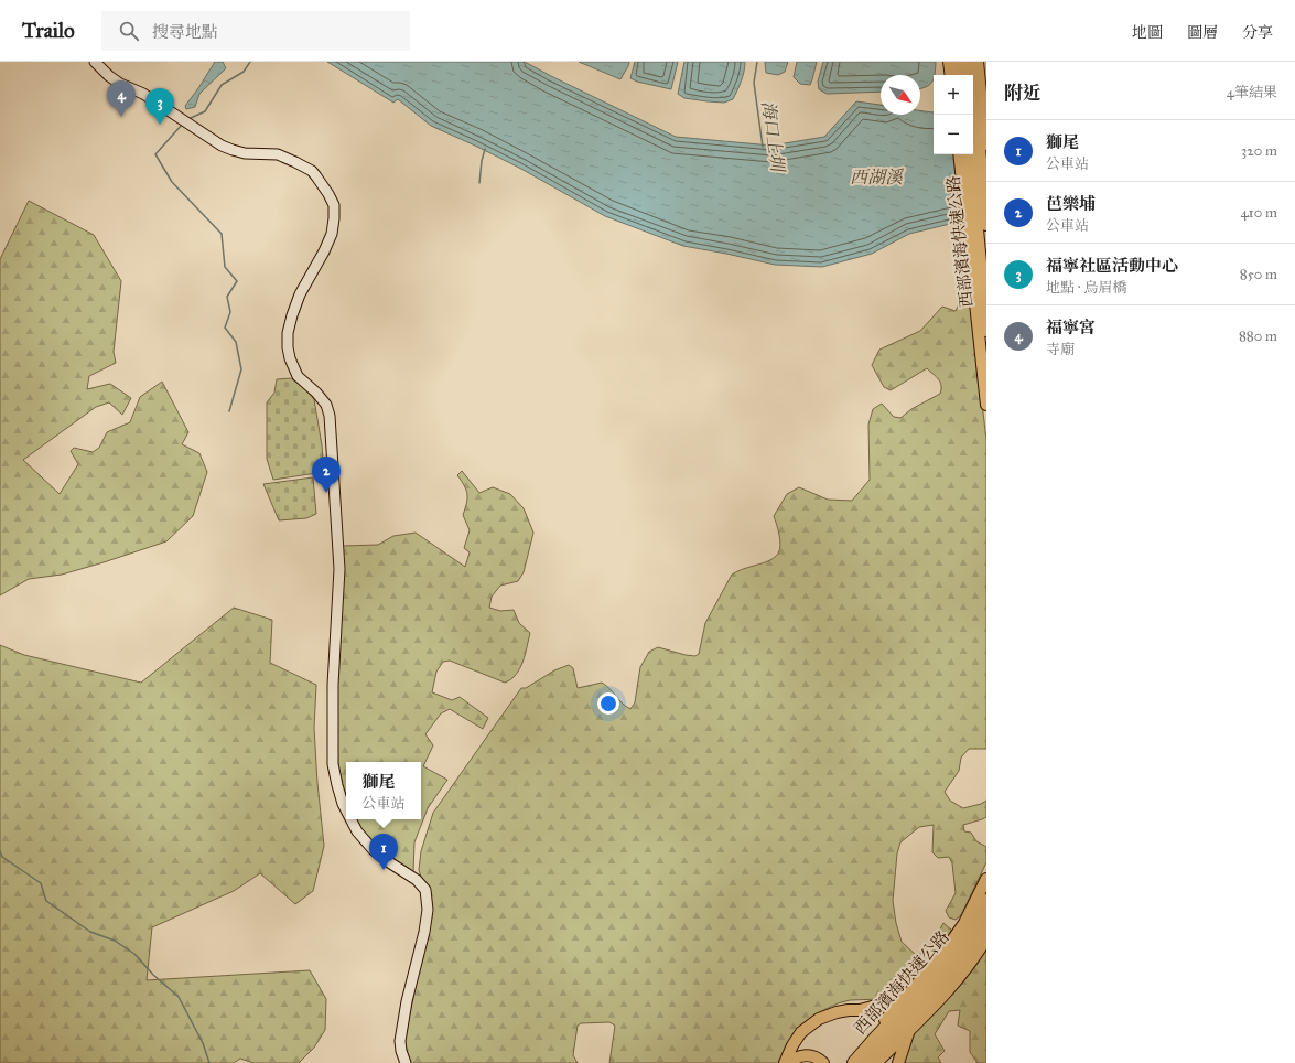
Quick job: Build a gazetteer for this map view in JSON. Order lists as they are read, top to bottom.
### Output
{
  "streets": {
    "highway": ["西部濱海快速公路"]
  },
  "water": ["海口上圳", "西湖溪"],
  "north": "bottom right",
  "page": {
    "header": "Trailo",
    "search": "搜尋地點",
    "nav": ["地圖", "圖層", "分享"],
    "heading": ["附近", "4筆結果"],
    "map_buttons": ["+", "−"],
    "pins": [
      "4",
      "3",
      "2",
      "1"
    ],
    "list": [
      {
        "mark": "1",
        "name": "獅尾",
        "note": "公車站",
        "value": "320 m"
      },
      {
        "mark": "2",
        "name": "芭樂埔",
        "note": "公車站",
        "value": "410 m"
      },
      {
        "mark": "3",
        "name": "福寧社區活動中心",
        "note": "地點 · 烏眉橋",
        "value": "850 m"
      },
      {
        "mark": "4",
        "name": "福寧宮",
        "note": "寺廟",
        "value": "880 m"
      }
    ],
    "popup": ["獅尾", "公車站"]
  }
}
